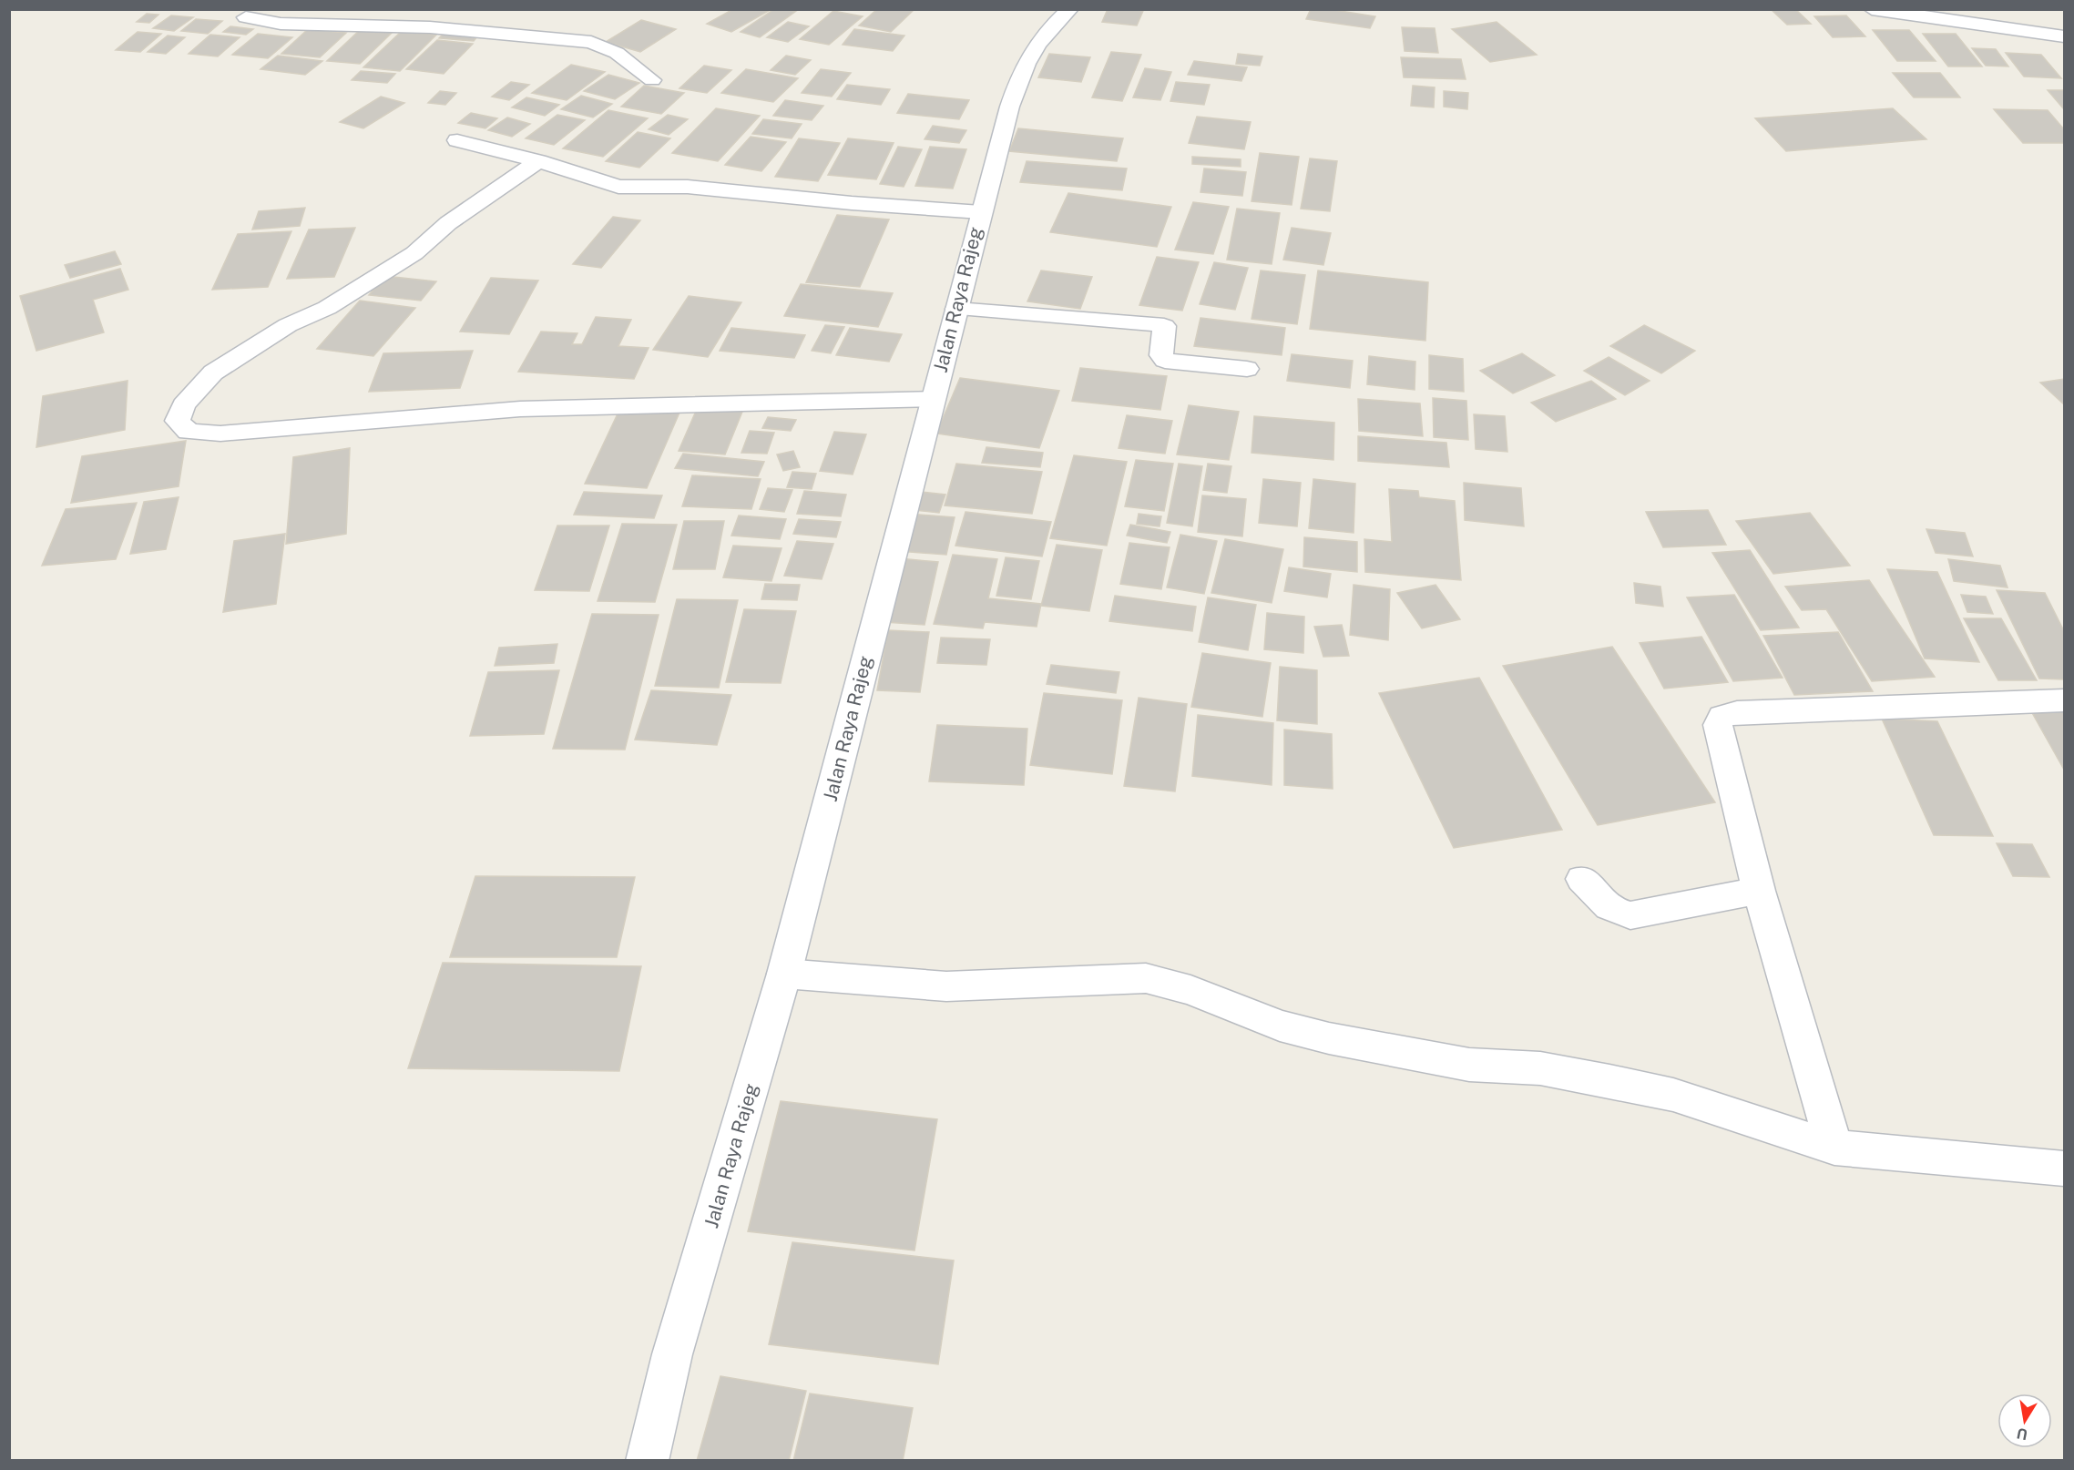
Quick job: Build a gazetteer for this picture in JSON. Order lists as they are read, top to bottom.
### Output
{
  "streets": {
    "street": ["Jalan Raya Rajeg"]
  },
  "north": "bottom"
}
